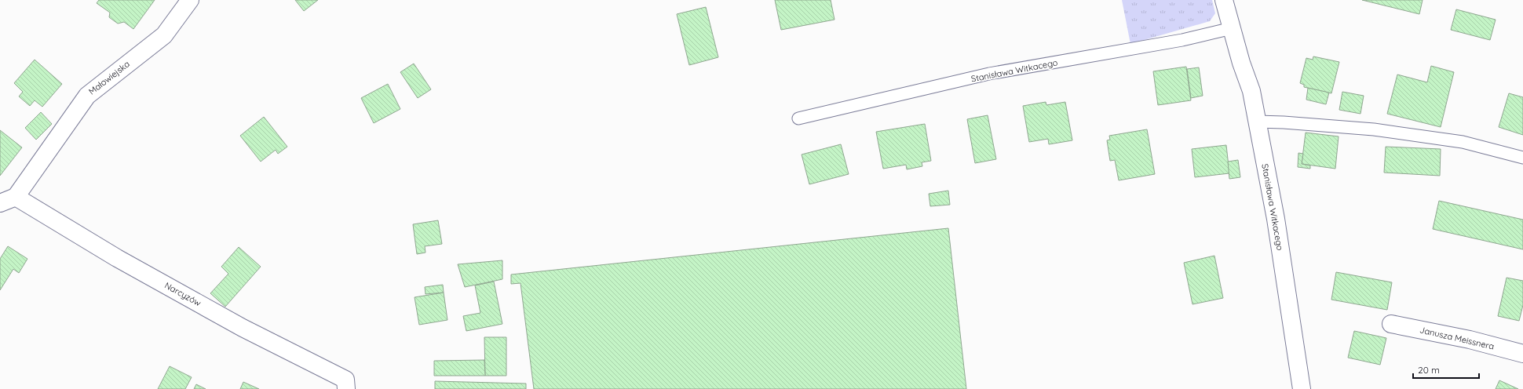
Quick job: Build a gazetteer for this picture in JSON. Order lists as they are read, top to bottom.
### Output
{
  "streets": {
    "street": [
      "Stanisława Witkacego",
      "Małowiejska",
      "Narcyzów",
      "Janusza Meissnera"
    ]
  },
  "crossings": [
    ["Małowiejska", "Narcyzów"]
  ],
  "scale_bar": "20 m"
}
